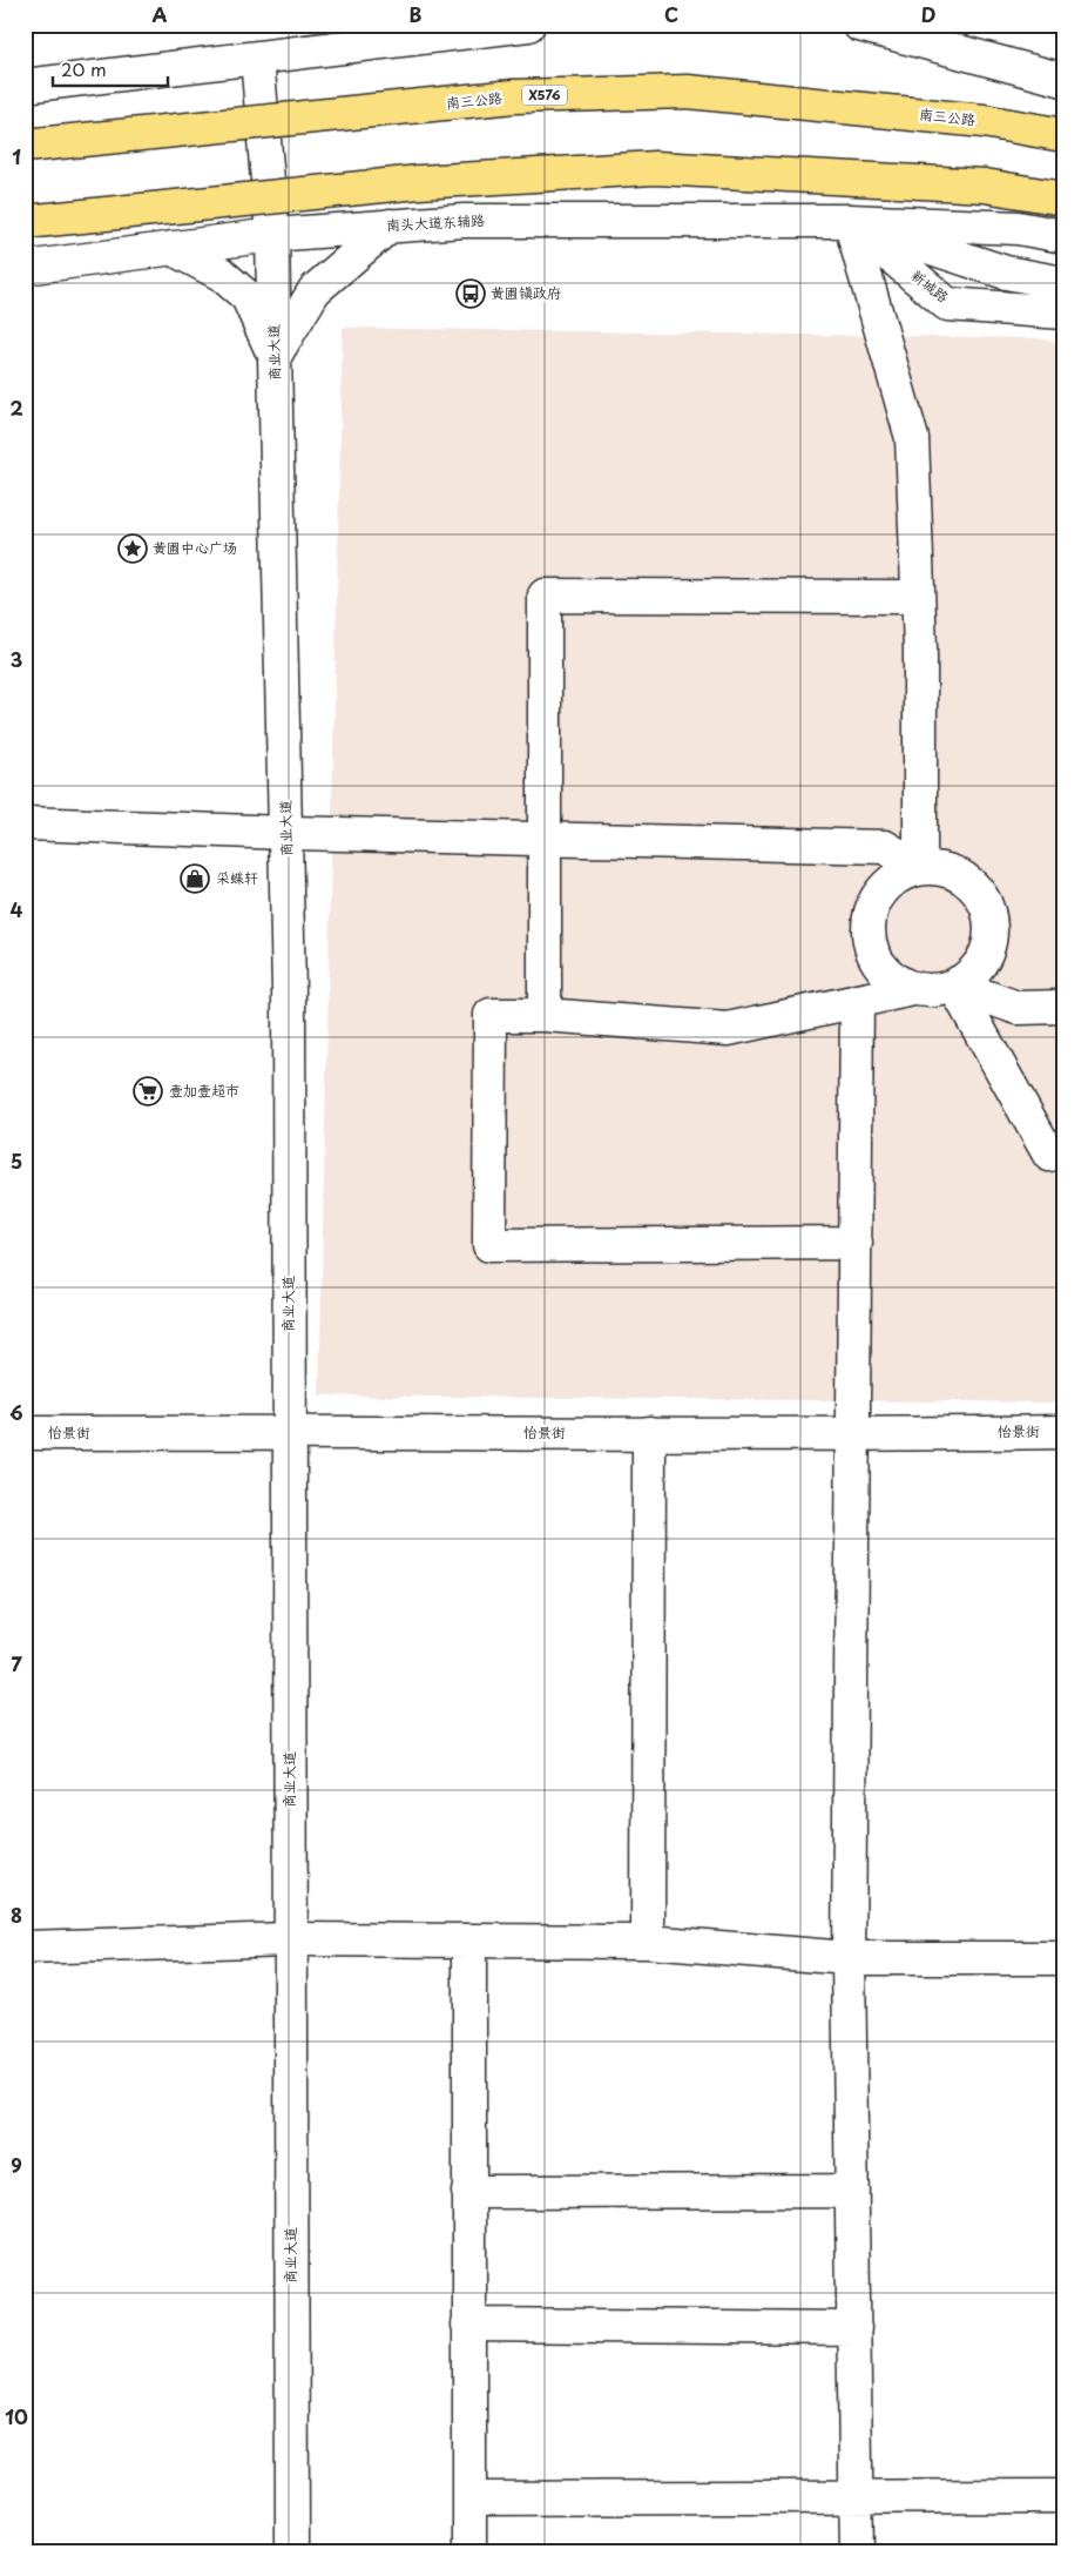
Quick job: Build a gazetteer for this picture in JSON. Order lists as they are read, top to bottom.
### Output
{
  "streets": {
    "highway": ["X576", "南三公路"],
    "street": [
      "南头大道东辅路",
      "新城路",
      "商业大道",
      "怡景街"
    ]
  },
  "crossings": [
    ["南头大道东辅路", "新城路"],
    ["南头大道东辅路", "商业大道"],
    ["商业大道", "怡景街"]
  ],
  "places": {
    "bus stop": ["黄圃镇政府"],
    "place": ["黄圃中心广场"],
    "shop": ["采蝶轩"],
    "supermarket": ["壹加壹超市"]
  },
  "scale_bar": "20 m",
  "grid": {
    "columns": [
      "A",
      "B",
      "C",
      "D"
    ],
    "rows": [
      "1",
      "2",
      "3",
      "4",
      "5",
      "6",
      "7",
      "8",
      "9",
      "10"
    ]
  }
}
